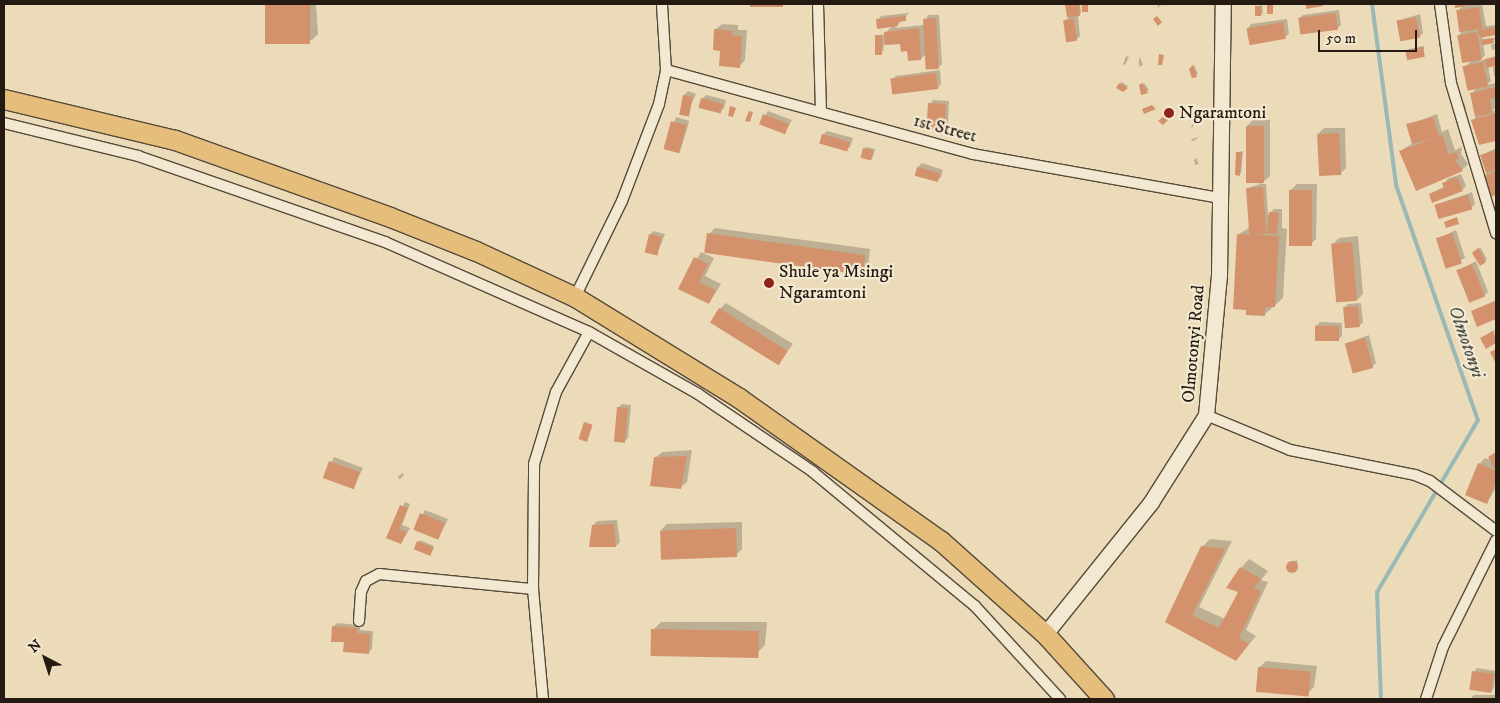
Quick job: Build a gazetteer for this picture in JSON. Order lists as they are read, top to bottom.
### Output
{
  "streets": {
    "street": ["1st Street", "Olmotonyi Road"]
  },
  "crossings": [
    ["1st Street", "Olmotonyi Road"]
  ],
  "water": ["Olmotonyi"],
  "places": ["Ngaramtoni", "Shule ya Msingi Ngaramtoni"],
  "scale_bar": "50 m",
  "north": "top left"
}
